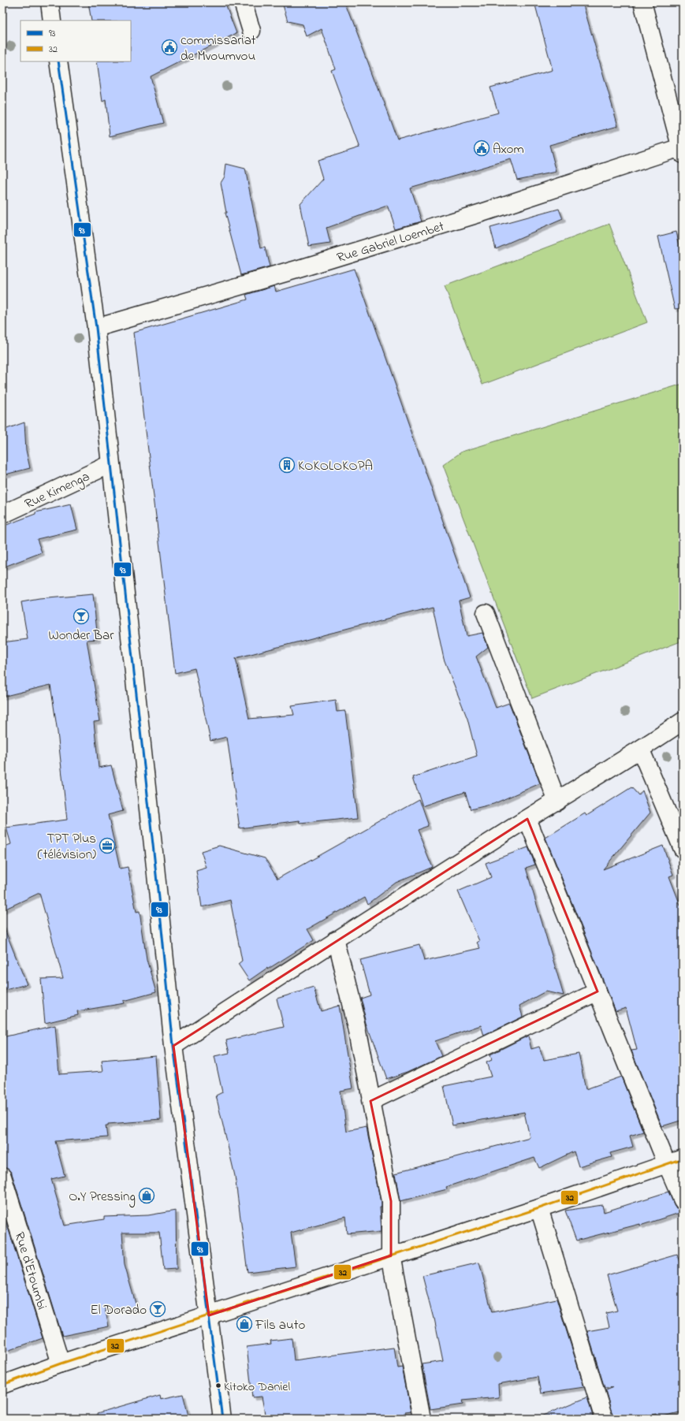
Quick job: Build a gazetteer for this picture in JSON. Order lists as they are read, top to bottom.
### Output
{
  "streets": {
    "street": ["Rue Gabriel Loembet", "Rue Kimenga", "Rue d'Etoumbi"]
  },
  "places": {
    "public building": ["commissariat de Mvoumvou", "Axom"],
    "building": ["KOKOLOKOPA"],
    "bar": ["Wonder Bar", "El Dorado"],
    "office": ["TPT Plus (télévision)"],
    "shop": ["O.Y Pressing", "Fils auto"],
    "other": ["Kitoko Daniel"]
  },
  "lines": ["transit line 93", "transit line 32"],
  "legend": ["93", "32"]
}
